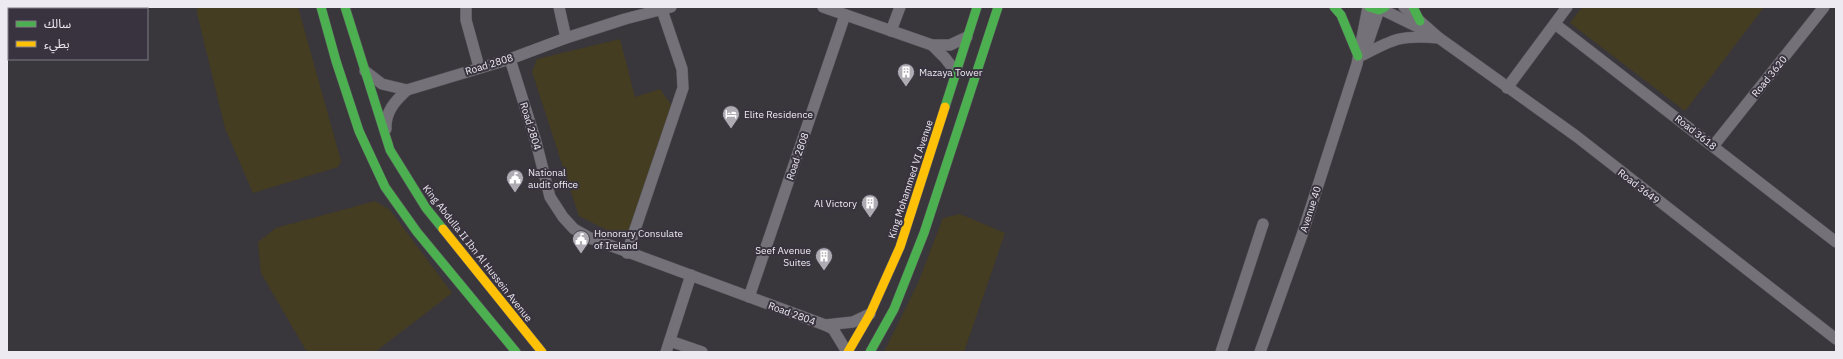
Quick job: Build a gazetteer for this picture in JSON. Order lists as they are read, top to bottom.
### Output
{
  "streets": {
    "main road": ["King Mohammed VI Avenue", "King Abdulla II Ibn Al Hussein Avenue"],
    "street": [
      "Road 2808",
      "Road 3620",
      "Road 2804",
      "Road 3618",
      "Road 3649",
      "Avenue 40"
    ]
  },
  "crossings": [
    ["Road 2808", "Road 2804"],
    ["Road 2808", "King Abdulla II Ibn Al Hussein Avenue"],
    ["Road 3620", "Road 3618"],
    ["Road 3649", "Avenue 40"]
  ],
  "places": {
    "building": ["Mazaya Tower", "Al Victory", "Seef Avenue Suites"],
    "hotel": ["Elite Residence"],
    "public building": ["National audit office", "Honorary Consulate of Ireland"]
  },
  "legend": ["سالك", "بطيء"]
}
